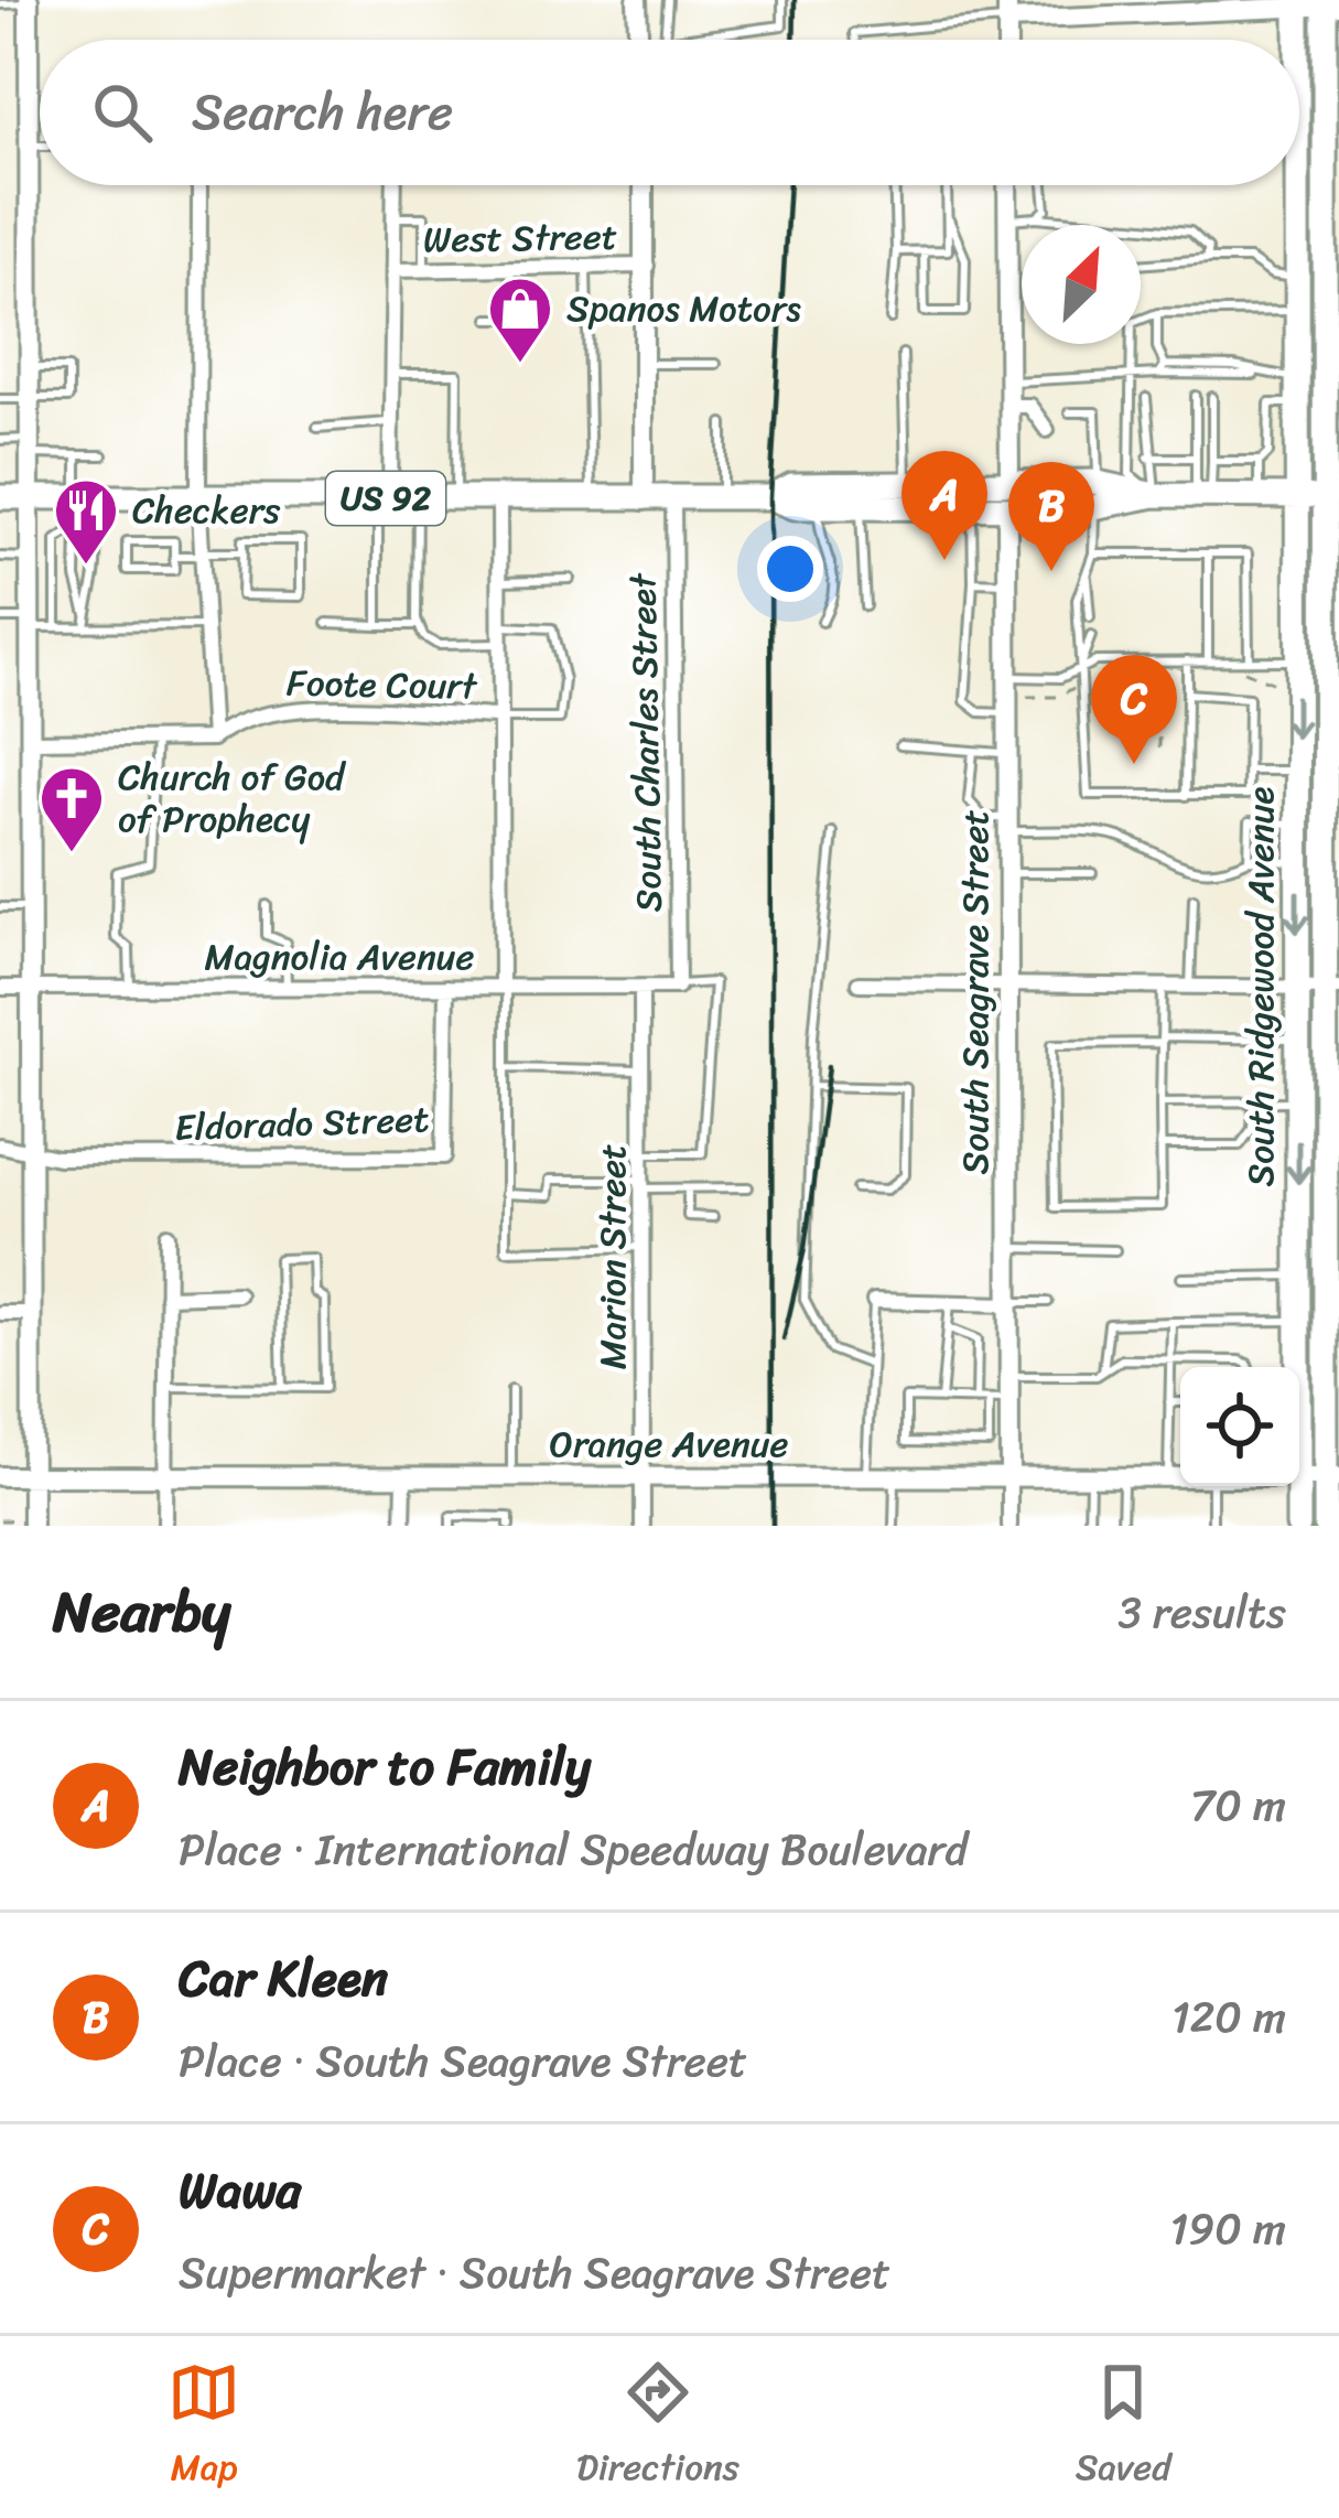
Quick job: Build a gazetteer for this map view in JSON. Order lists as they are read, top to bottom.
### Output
{
  "streets": {
    "main road": ["US 92", "South Ridgewood Avenue"],
    "street": [
      "West Street",
      "Foote Court",
      "South Charles Street",
      "Magnolia Avenue",
      "South Seagrave Street",
      "Eldorado Street",
      "Marion Street",
      "Orange Avenue"
    ]
  },
  "crossings": [
    ["US 92", "South Charles Street"],
    ["US 92", "South Ridgewood Avenue"],
    ["US 92", "South Seagrave Street"],
    ["South Charles Street", "Magnolia Avenue"],
    ["Magnolia Avenue", "Eldorado Street"],
    ["Magnolia Avenue", "Marion Street"],
    ["South Ridgewood Avenue", "Orange Avenue"],
    ["South Seagrave Street", "Orange Avenue"],
    ["Marion Street", "Orange Avenue"]
  ],
  "places": {
    "shop": ["Spanos Motors"],
    "restaurant": ["Checkers"],
    "church": ["Church of God of Prophecy"]
  },
  "north": "top right",
  "page": {
    "search": "Search here",
    "pins": ["A", "B", "C"],
    "heading": ["Nearby", "3 results"],
    "list": [
      {
        "mark": "A",
        "name": "Neighbor to Family",
        "note": "Place · International Speedway Boulevard",
        "value": "70 m"
      },
      {
        "mark": "B",
        "name": "Car Kleen",
        "note": "Place · South Seagrave Street",
        "value": "120 m"
      },
      {
        "mark": "C",
        "name": "Wawa",
        "note": "Supermarket · South Seagrave Street",
        "value": "190 m"
      }
    ],
    "nav": ["Map", "Directions", "Saved"]
  }
}
